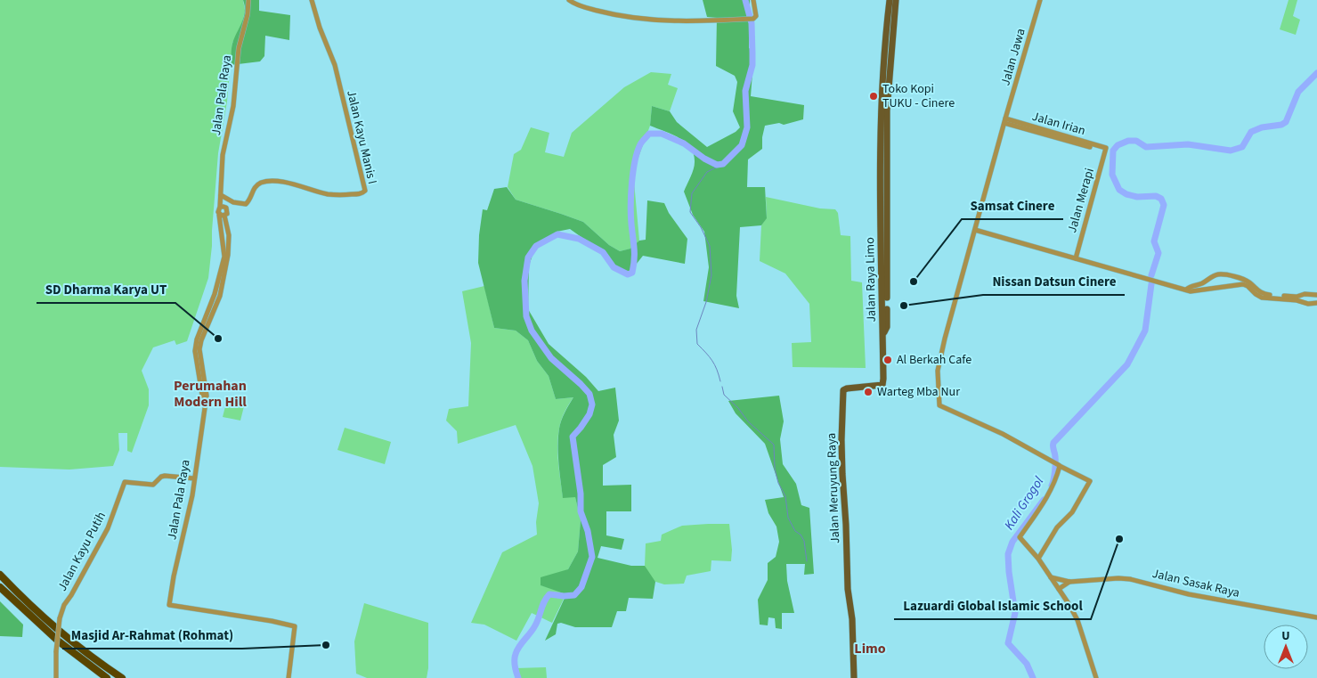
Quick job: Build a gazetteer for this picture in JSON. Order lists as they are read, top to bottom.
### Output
{
  "streets": {
    "main road": ["Jalan Raya Limo", "Jalan Meruyung Raya"],
    "street": [
      "Jalan Jawa",
      "Jalan Pala Raya",
      "Jalan Irian",
      "Jalan Kayu Manis I",
      "Jalan Merapi",
      "Jalan Kayu Putih",
      "Jalan Sasak Raya"
    ]
  },
  "crossings": [
    ["Jalan Jawa", "Jalan Irian"],
    ["Jalan Pala Raya", "Jalan Kayu Putih"],
    ["Jalan Irian", "Jalan Merapi"],
    ["Jalan Raya Limo", "Jalan Meruyung Raya"]
  ],
  "districts": ["Perumahan Modern Hill", "Limo"],
  "water": ["Kali Grogol"],
  "places": [
    "Toko Kopi TUKU - Cinere",
    "Samsat Cinere",
    "Nissan Datsun Cinere",
    "SD Dharma Karya UT",
    "Al Berkah Cafe",
    "Warteg Mba Nur",
    "Lazuardi Global Islamic School",
    "Masjid Ar-Rahmat (Rohmat)"
  ],
  "north": "top"
}
